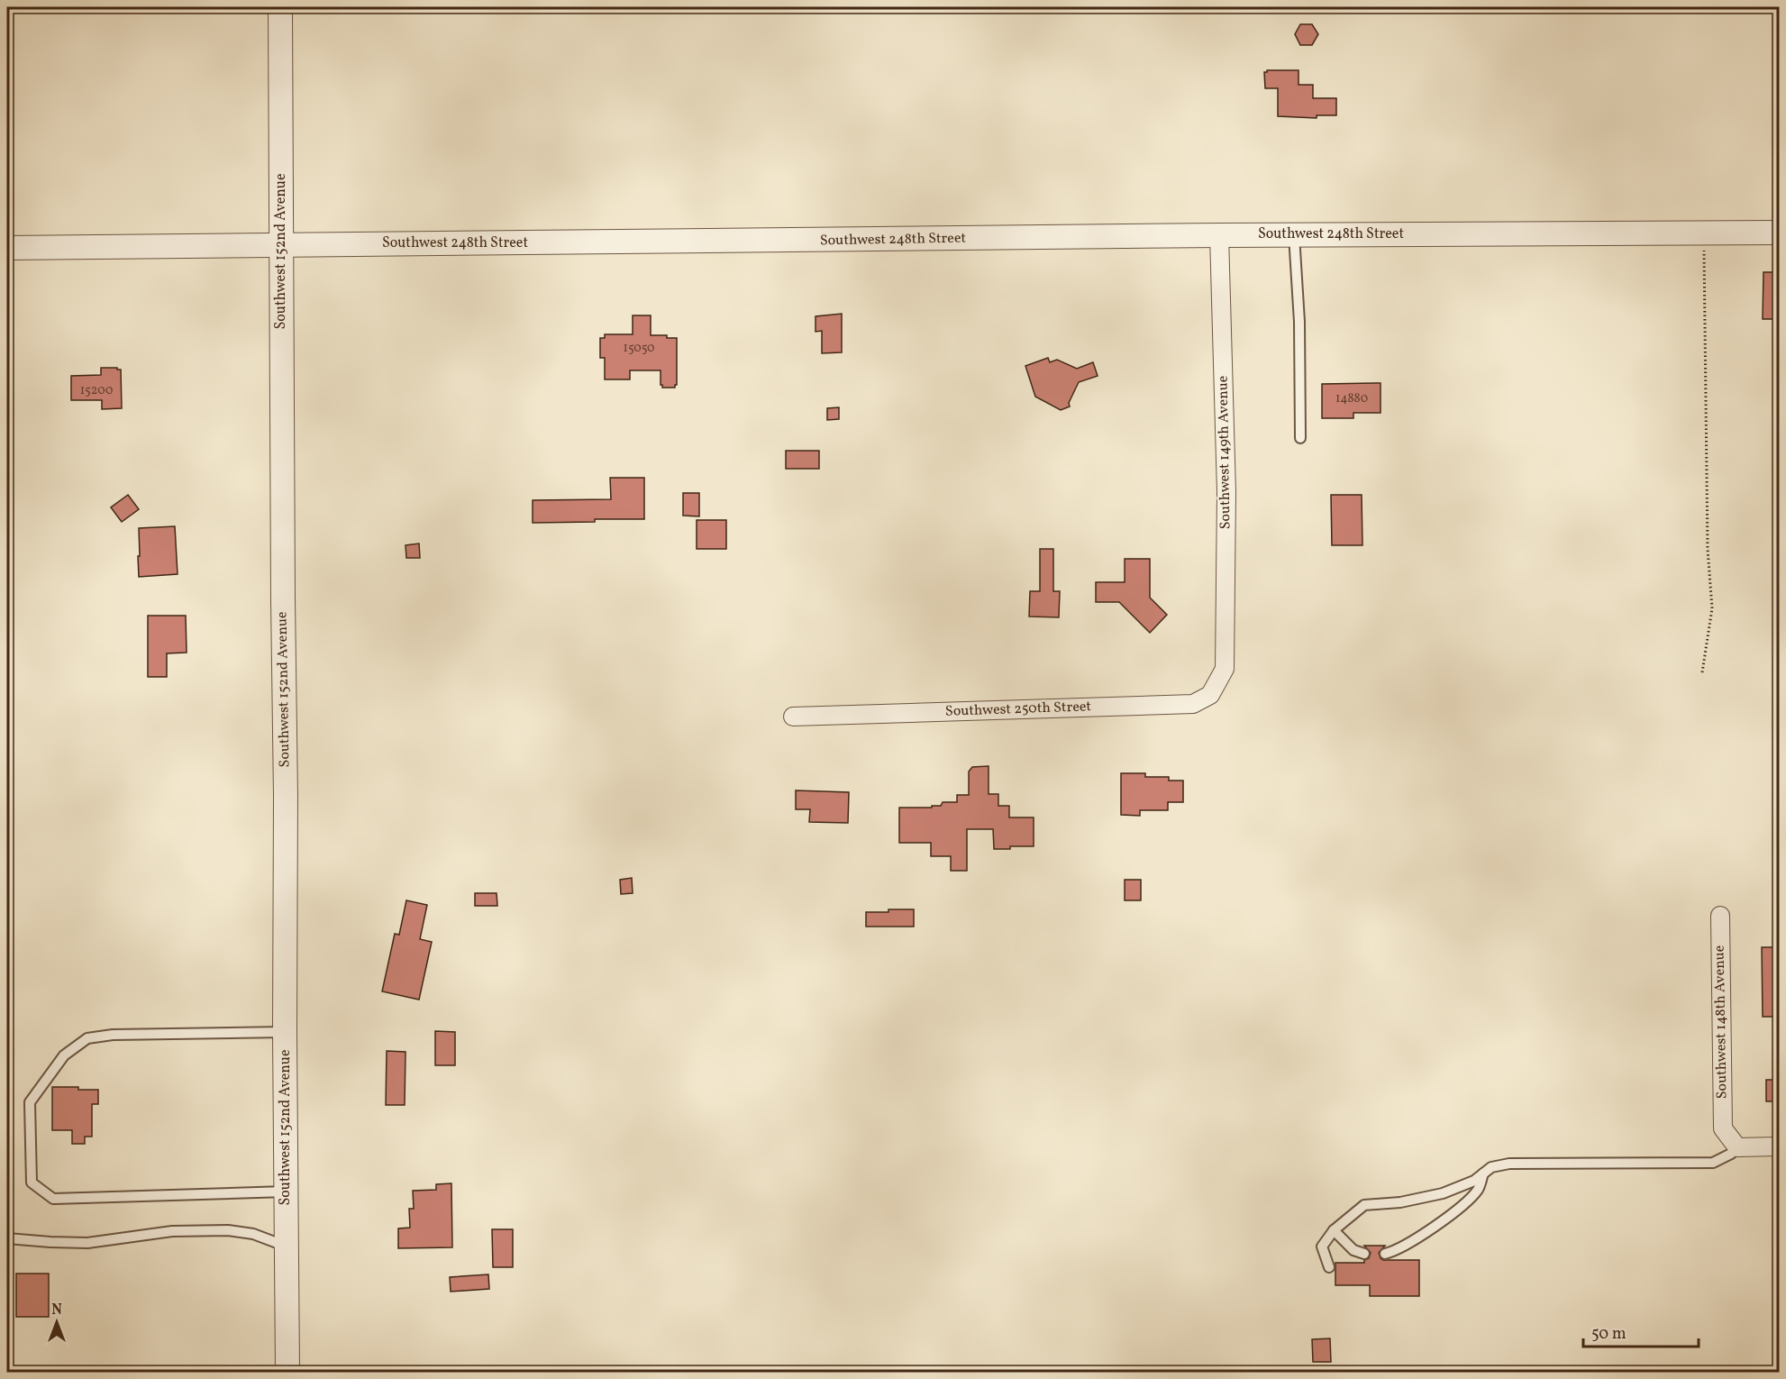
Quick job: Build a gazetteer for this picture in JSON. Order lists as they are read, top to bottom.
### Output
{
  "streets": {
    "street": [
      "Southwest 248th Street",
      "Southwest 152nd Avenue",
      "Southwest 149th Avenue",
      "Southwest 250th Street",
      "Southwest 148th Avenue"
    ]
  },
  "crossings": [
    ["Southwest 248th Street", "Southwest 152nd Avenue"],
    ["Southwest 248th Street", "Southwest 149th Avenue"],
    ["Southwest 149th Avenue", "Southwest 250th Street"]
  ],
  "house_numbers": ["15050", "15200", "14880"],
  "scale_bar": "50 m",
  "north": "top"
}
